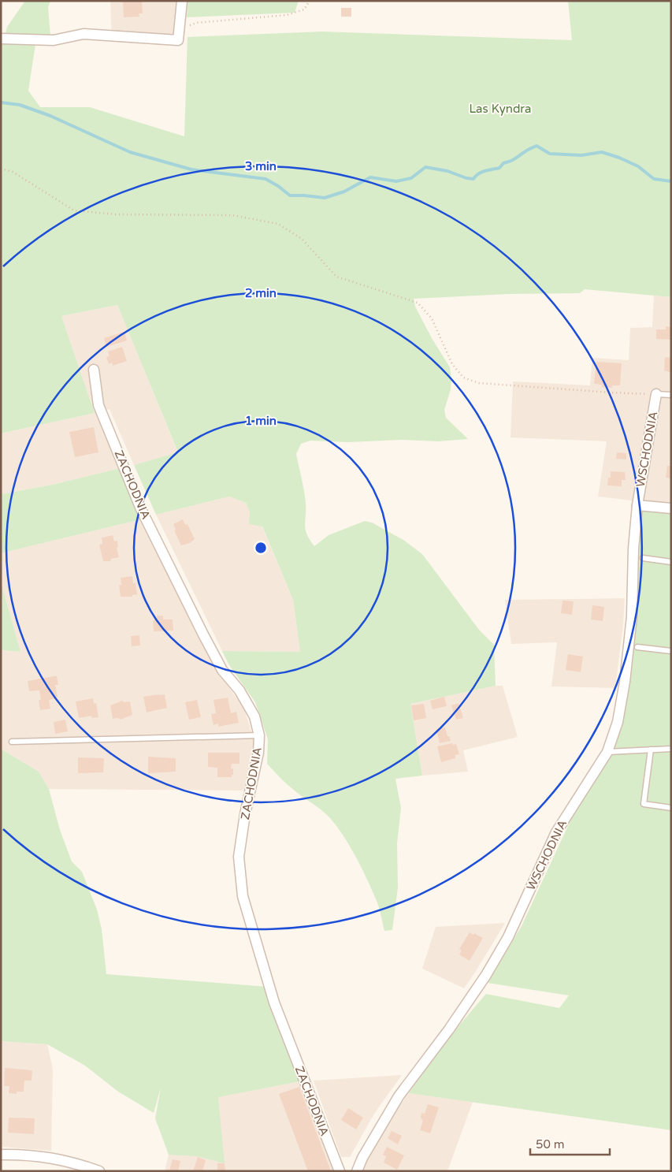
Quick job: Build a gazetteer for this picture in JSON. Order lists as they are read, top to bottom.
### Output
{
  "streets": {
    "street": ["WSCHODNIA", "ZACHODNIA"]
  },
  "parks": ["Las Kyndra"],
  "scale_bar": "50 m",
  "rings": ["3 min", "2 min", "1 min"]
}
